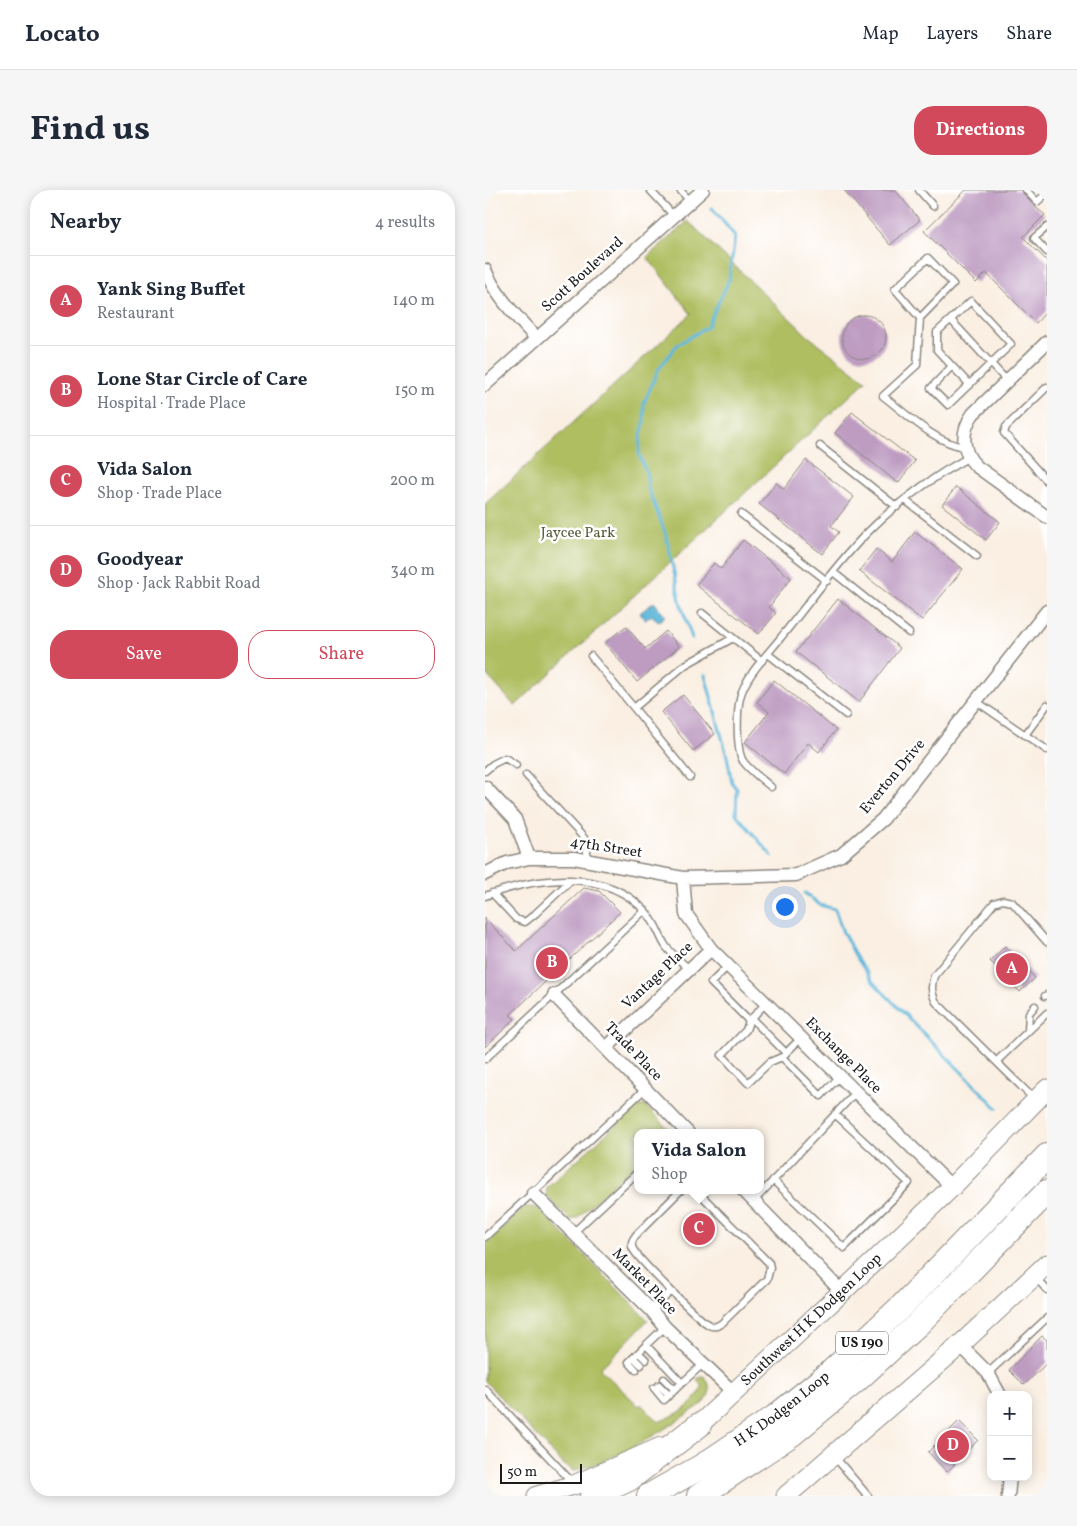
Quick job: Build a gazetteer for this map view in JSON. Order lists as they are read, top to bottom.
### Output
{
  "streets": {
    "highway": ["US 190", "H K Dodgen Loop"],
    "main road": ["Southwest H K Dodgen Loop"],
    "street": [
      "Scott Boulevard",
      "Everton Drive",
      "47th Street",
      "Vantage Place",
      "Trade Place",
      "Exchange Place",
      "Market Place"
    ]
  },
  "crossings": [
    ["Everton Drive", "47th Street"],
    ["Vantage Place", "Trade Place"],
    ["Vantage Place", "Exchange Place"],
    ["Exchange Place", "Southwest H K Dodgen Loop"],
    ["Market Place", "Southwest H K Dodgen Loop"]
  ],
  "parks": ["Jaycee Park"],
  "scale_bar": "50 m",
  "page": {
    "header": "Locato",
    "nav": ["Map", "Layers", "Share"],
    "title": "Find us",
    "buttons": [
      "Directions",
      ["Save", "Share"]
    ],
    "heading": ["Nearby", "4 results"],
    "list": [
      {
        "mark": "A",
        "name": "Yank Sing Buffet",
        "note": "Restaurant",
        "value": "140 m"
      },
      {
        "mark": "B",
        "name": "Lone Star Circle of Care",
        "note": "Hospital · Trade Place",
        "value": "150 m"
      },
      {
        "mark": "C",
        "name": "Vida Salon",
        "note": "Shop · Trade Place",
        "value": "200 m"
      },
      {
        "mark": "D",
        "name": "Goodyear",
        "note": "Shop · Jack Rabbit Road",
        "value": "340 m"
      }
    ],
    "pins": [
      "B",
      "A",
      "C",
      "D"
    ],
    "popup": ["Vida Salon", "Shop"],
    "map_buttons": ["+", "−"],
    "scale": "50 m"
  }
}
